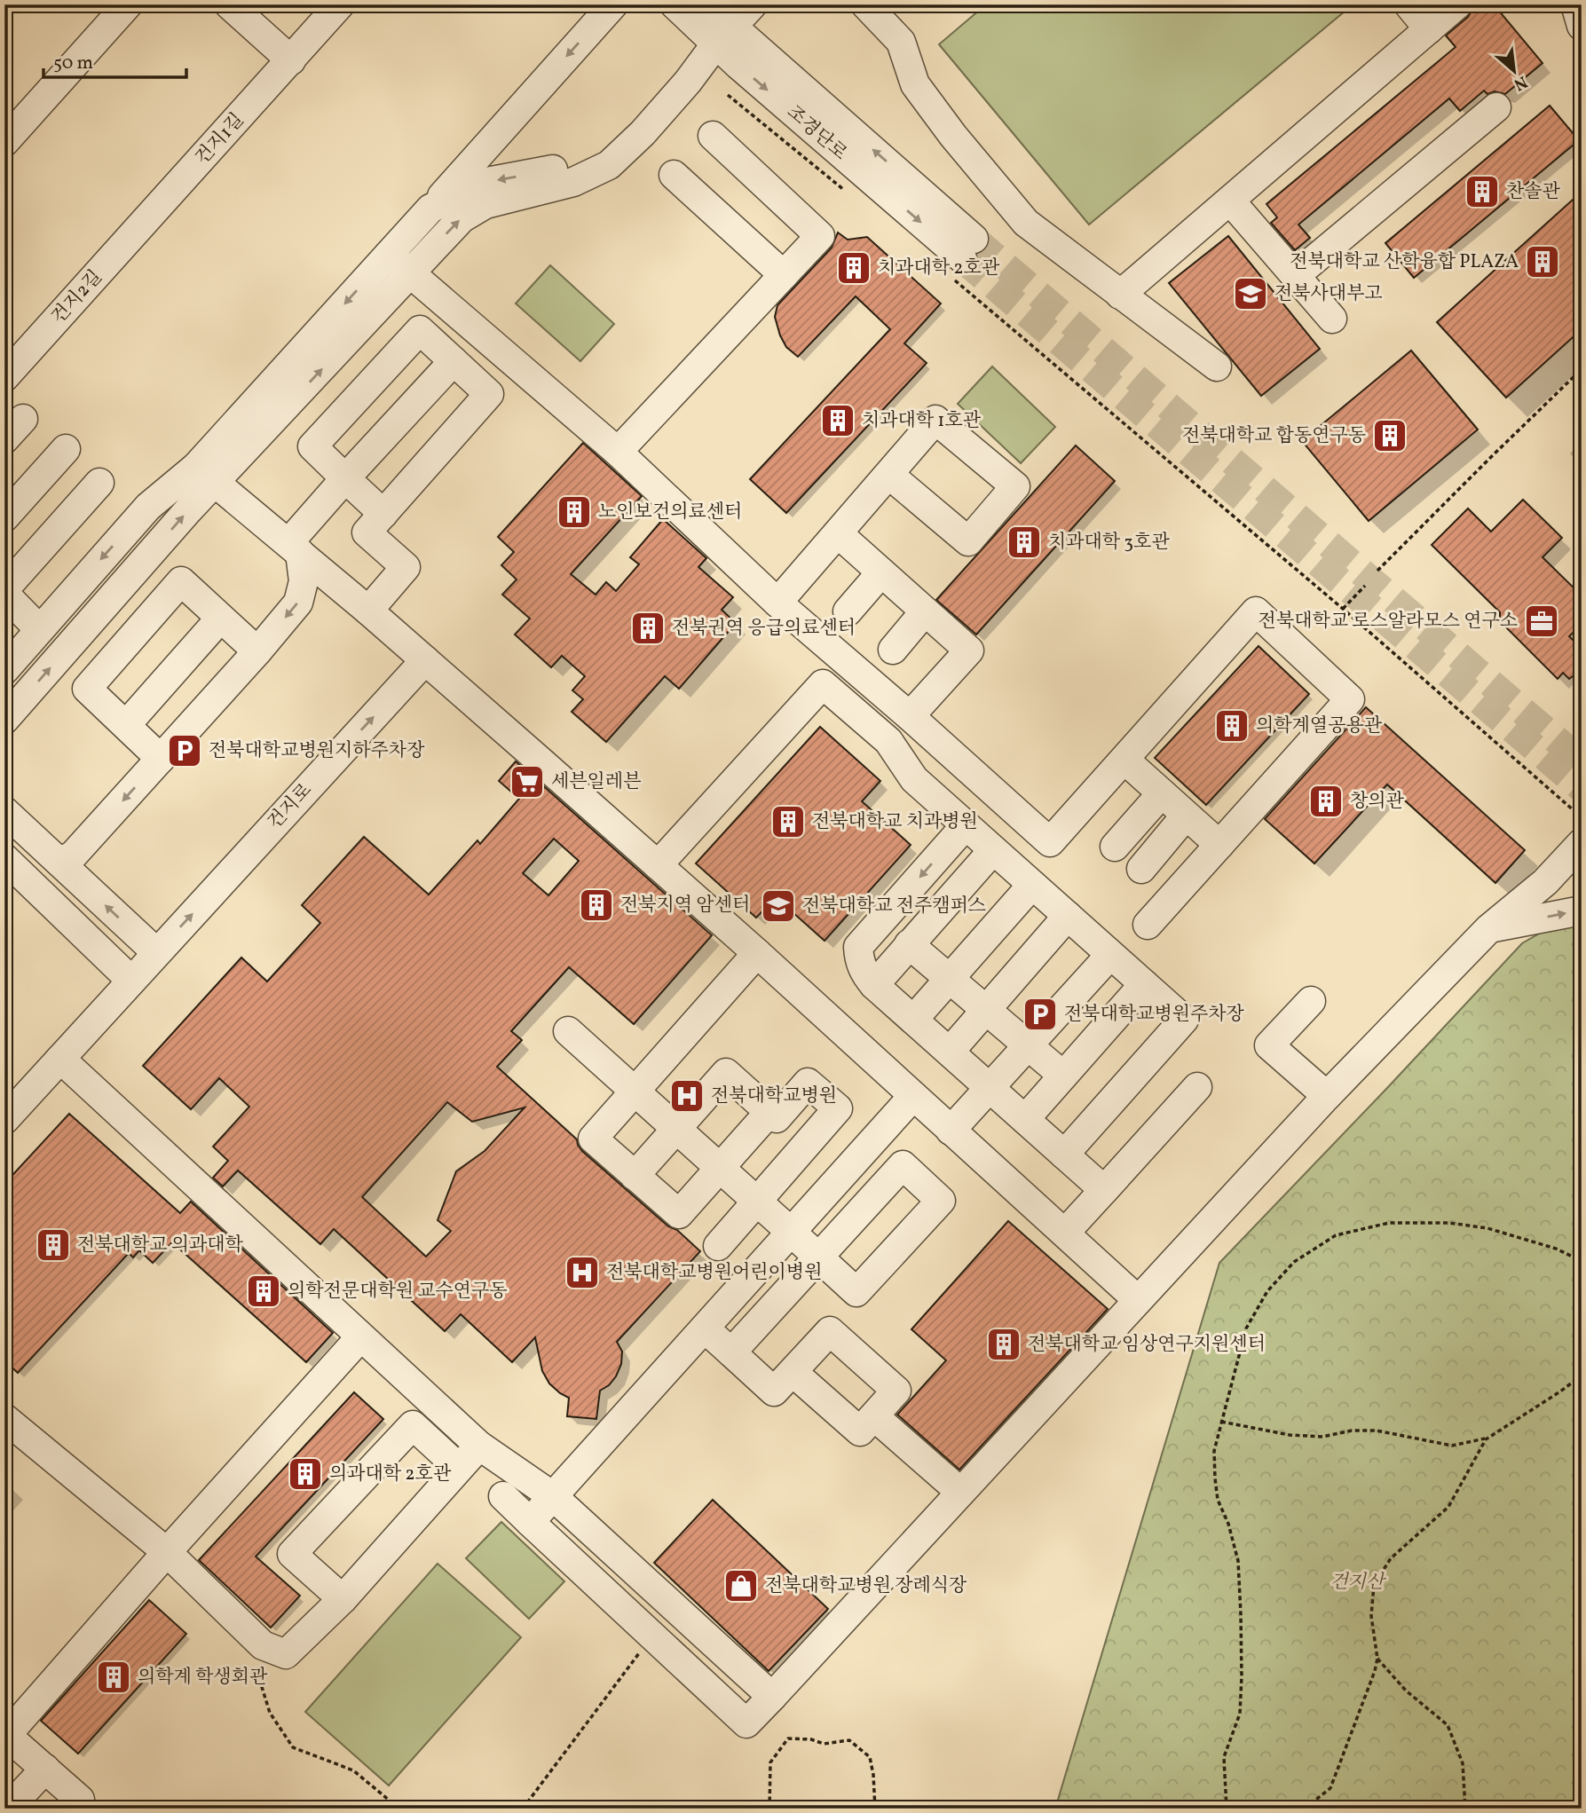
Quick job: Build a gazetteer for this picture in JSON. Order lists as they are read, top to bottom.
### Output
{
  "streets": {
    "street": [
      "조경단로",
      "건지1길",
      "건지2길",
      "건지로"
    ]
  },
  "crossings": [
    ["건지1길", "건지2길"]
  ],
  "parks": ["건지산"],
  "places": {
    "building": [
      "찬솔관",
      "전북대학교 산학융합 PLAZA",
      "치과대학 2호관",
      "치과대학 1호관",
      "전북대학교 합동연구동",
      "노인보건의료센터",
      "치과대학 3호관",
      "전북권역 응급의료센터",
      "의학계열공용관",
      "창의관",
      "전북대학교 치과병원",
      "전북지역 암센터",
      "전북대학교 의과대학",
      "의학전문대학원 교수연구동",
      "전북대학교 임상연구지원센터",
      "의과대학 2호관",
      "의학계 학생회관"
    ],
    "school or university": ["전북사대부고", "전북대학교 전주캠퍼스"],
    "office": ["전북대학교 로스알라모스 연구소"],
    "parking": ["전북대학교병원지하주차장", "전북대학교병원주차장"],
    "supermarket": ["세븐일레븐"],
    "hospital": ["전북대학교병원", "전북대학교병원어린이병원"],
    "shop": ["전북대학교병원 장례식장"]
  },
  "scale_bar": "50 m",
  "north": "bottom right"
}
